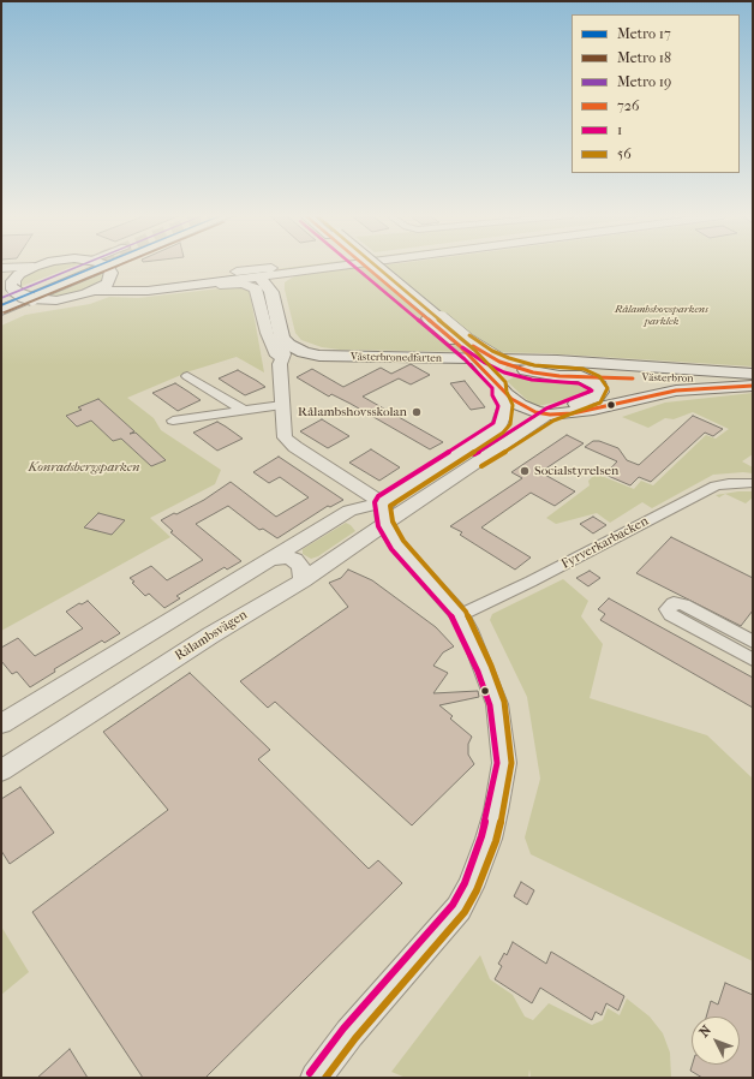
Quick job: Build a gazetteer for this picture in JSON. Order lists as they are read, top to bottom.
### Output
{
  "streets": {
    "main road": ["Västerbronedfarten", "Västerbron"],
    "street": ["Fyrverkarbacken", "Rålambsvägen"]
  },
  "crossings": [
    ["Västerbron", "Rålambsvägen"]
  ],
  "parks": ["Rålambshovsparkens parklek", "Konradsbergsparken"],
  "places": ["Rålambshovsskolan", "Socialstyrelsen"],
  "lines": [
    "metro line 17",
    "metro line 18",
    "metro line 19",
    "transit line 726",
    "transit line 1",
    "transit line 56"
  ],
  "legend": [
    "Metro 17",
    "Metro 18",
    "Metro 19",
    "726",
    "1",
    "56"
  ],
  "north": "top left"
}
